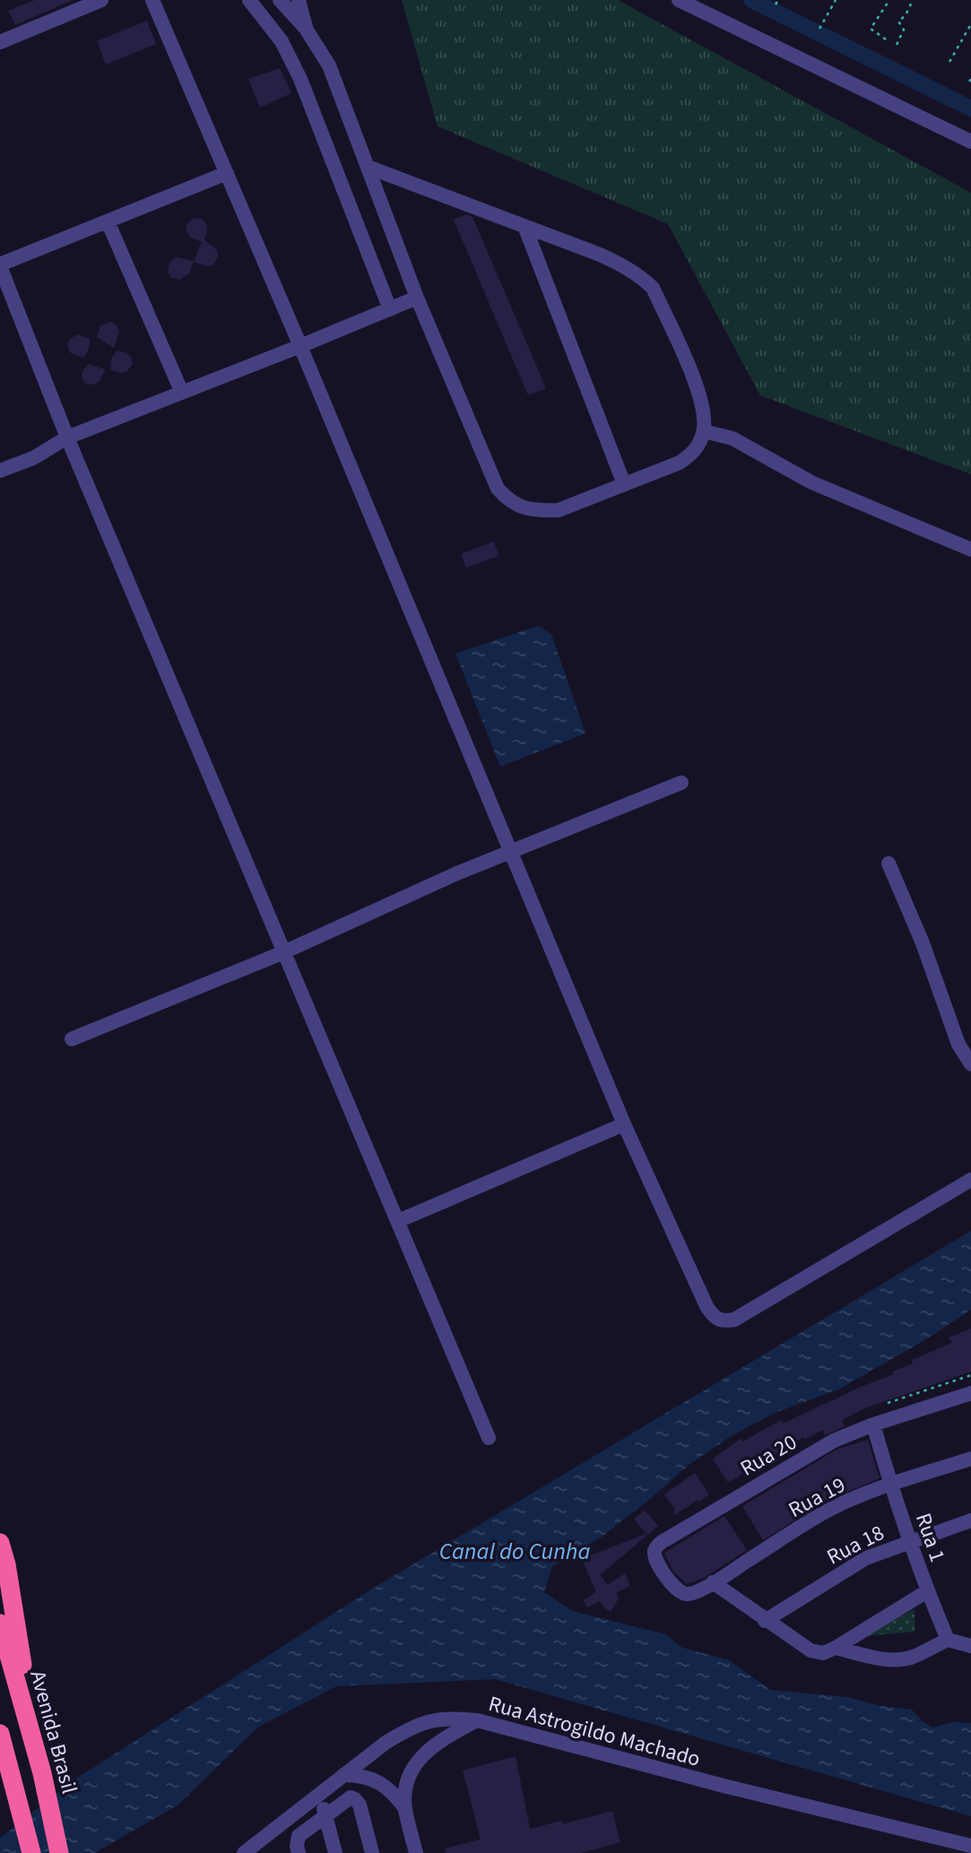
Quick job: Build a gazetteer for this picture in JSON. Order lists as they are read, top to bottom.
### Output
{
  "streets": {
    "highway": ["Avenida Brasil"],
    "street": [
      "Rua 20",
      "Rua 19",
      "Rua 1",
      "Rua 18",
      "Rua Astrogildo Machado"
    ]
  },
  "crossings": [
    ["Rua 20", "Rua 19"],
    ["Rua 20", "Rua 1"],
    ["Rua 19", "Rua 1"],
    ["Rua 1", "Rua 18"]
  ],
  "water": ["Canal do Cunha"]
}
